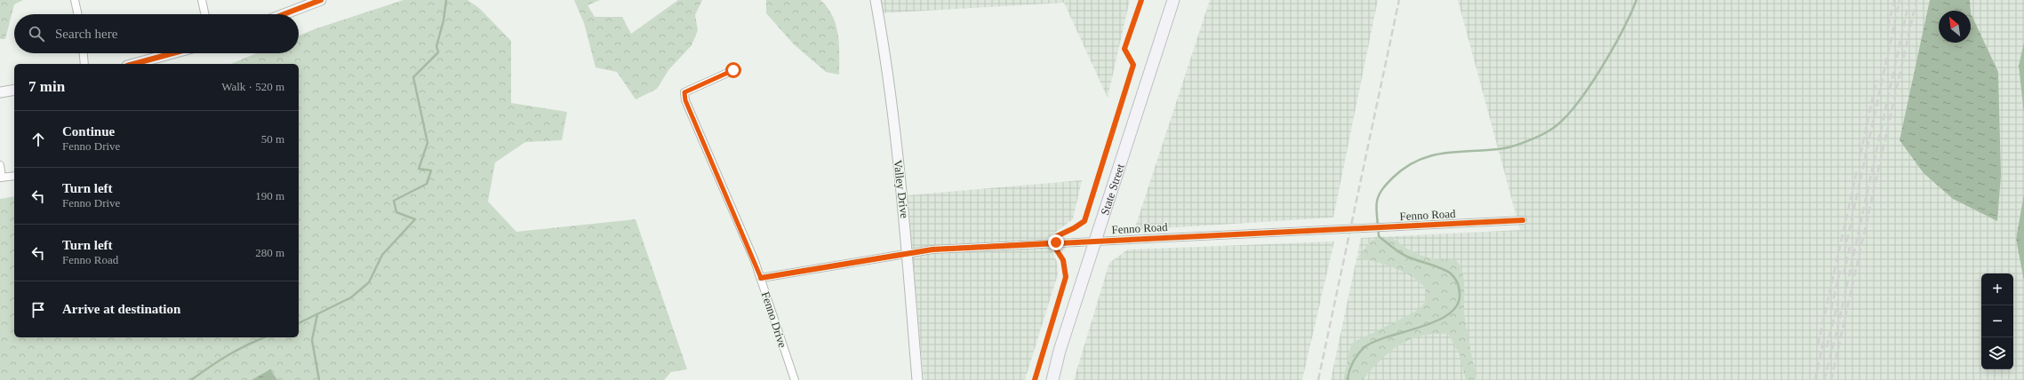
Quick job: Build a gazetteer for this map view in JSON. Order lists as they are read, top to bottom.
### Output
{
  "streets": {
    "main road": ["State Street"],
    "street": ["Valley Drive", "Fenno Road", "Fenno Drive"]
  },
  "crossings": [
    ["Valley Drive", "Fenno Road"],
    ["State Street", "Fenno Road"],
    ["Fenno Road", "Fenno Drive"]
  ],
  "north": "top left",
  "page": {
    "search": "Search here",
    "heading": ["7 min", "Walk · 520 m"],
    "list": [
      ["Continue", "Fenno Drive", "50 m"],
      ["Turn left", "Fenno Drive", "190 m"],
      ["Turn left", "Fenno Road", "280 m"],
      "Arrive at destination"
    ],
    "map_buttons": ["+", "−"]
  }
}
